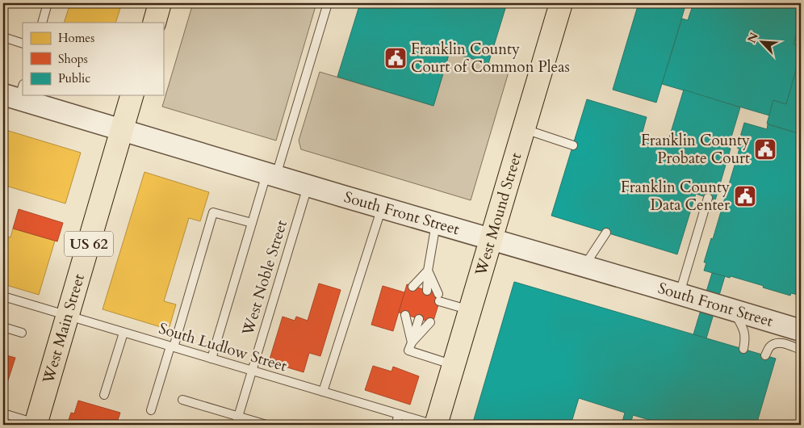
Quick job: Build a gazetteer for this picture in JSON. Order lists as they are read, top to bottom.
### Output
{
  "streets": {
    "main road": ["West Mound Street", "US 62", "West Main Street"],
    "street": ["South Front Street"],
    "lane": ["West Noble Street", "South Ludlow Street"]
  },
  "crossings": [
    ["South Front Street", "West Mound Street"],
    ["South Front Street", "West Noble Street"],
    ["South Front Street", "West Main Street"],
    ["West Mound Street", "South Ludlow Street"],
    ["West Noble Street", "South Ludlow Street"],
    ["West Main Street", "South Ludlow Street"]
  ],
  "places": {
    "public building": ["Franklin County Court of Common Pleas", "Franklin County Probate Court", "Franklin County Data Center"]
  },
  "legend": ["Homes", "Shops", "Public"],
  "north": "top left"
}
